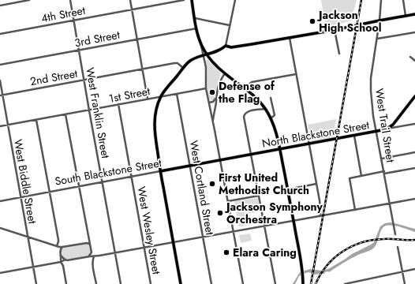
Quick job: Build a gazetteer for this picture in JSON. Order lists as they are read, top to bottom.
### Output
{
  "streets": {
    "main road": ["North Blackstone Street", "South Blackstone Street"],
    "street": [
      "4th Street",
      "3rd Street",
      "2nd Street",
      "1st Street",
      "West Franklin Street",
      "West Trail Street",
      "West Biddle Street",
      "West Cortland Street",
      "West Wesley Street"
    ]
  },
  "crossings": [
    ["4th Street", "West Franklin Street"],
    ["3rd Street", "West Franklin Street"],
    ["2nd Street", "West Franklin Street"],
    ["2nd Street", "West Biddle Street"],
    ["1st Street", "West Franklin Street"],
    ["1st Street", "West Biddle Street"],
    ["1st Street", "West Cortland Street"],
    ["1st Street", "West Wesley Street"],
    ["West Franklin Street", "South Blackstone Street"],
    ["West Trail Street", "North Blackstone Street"],
    ["North Blackstone Street", "South Blackstone Street"],
    ["South Blackstone Street", "West Biddle Street"],
    ["South Blackstone Street", "West Cortland Street"],
    ["South Blackstone Street", "West Wesley Street"]
  ],
  "places": [
    "Jackson High School",
    "Defense of the Flag",
    "First United Methodist Church",
    "Jackson Symphony Orchestra",
    "Elara Caring"
  ]
}
